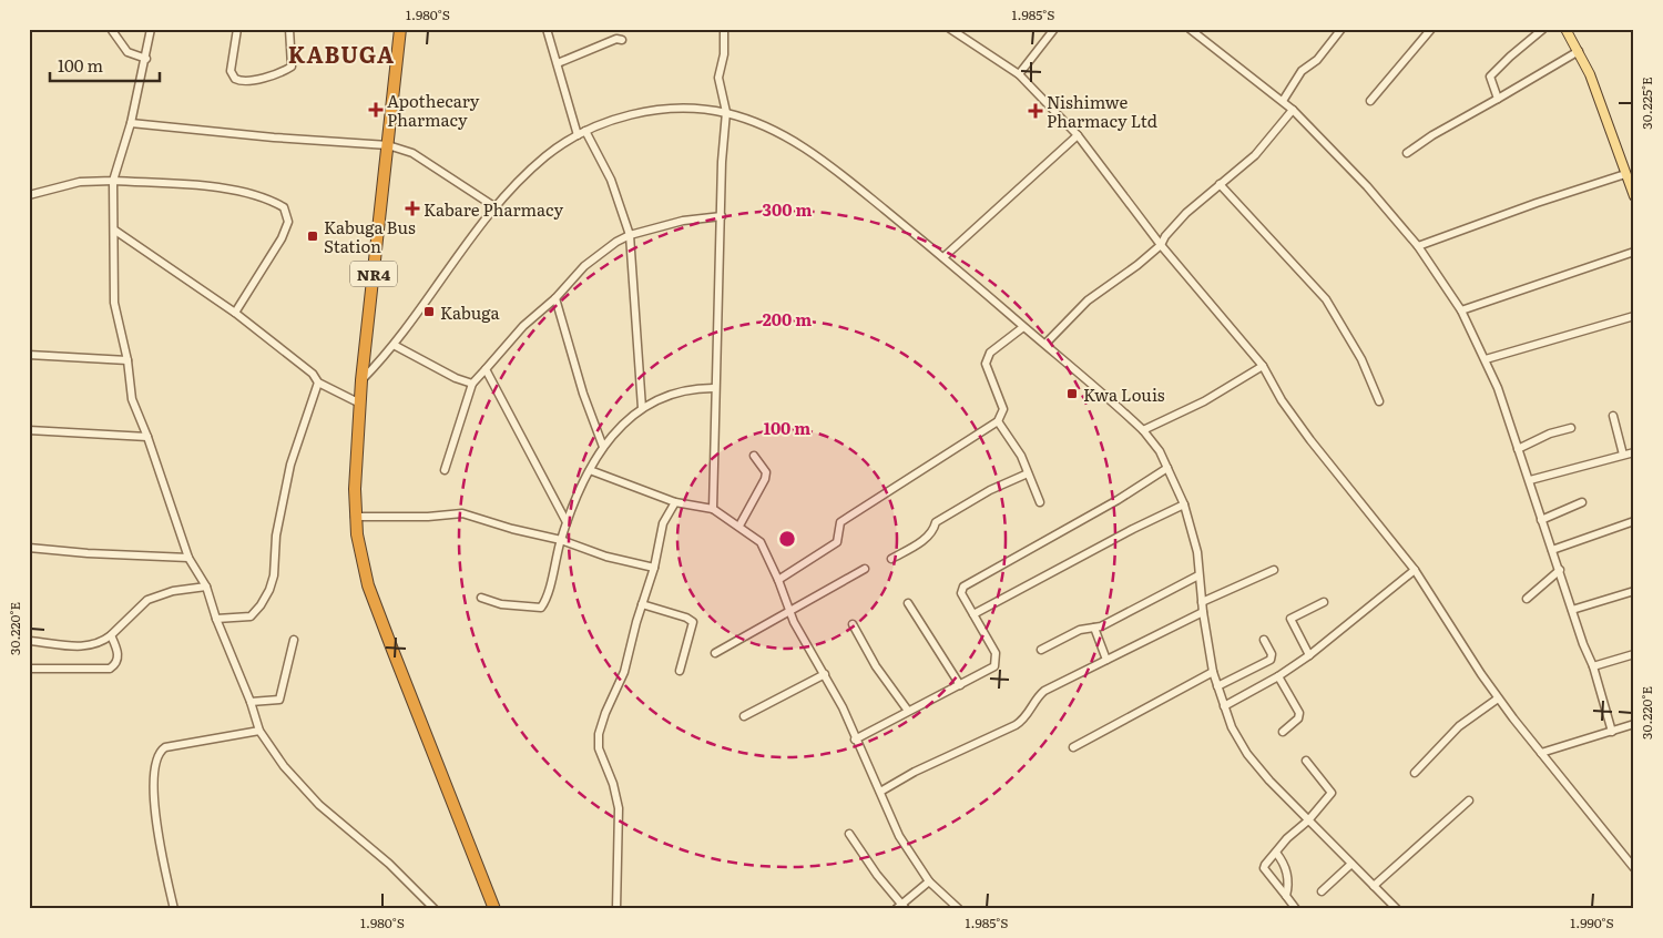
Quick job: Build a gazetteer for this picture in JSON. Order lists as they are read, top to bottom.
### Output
{
  "streets": {
    "highway": ["NR4"]
  },
  "districts": ["KABUGA"],
  "places": {
    "health": ["Apothecary Pharmacy", "Nishimwe Pharmacy Ltd", "Kabare Pharmacy"],
    "transit": ["Kabuga Bus Station", "Kabuga", "Kwa Louis"]
  },
  "scale_bar": "100 m",
  "coordinates": [
    "1.980°S",
    "1.985°S",
    "30.225°E",
    "30.220°E",
    "1.990°S"
  ],
  "rings": ["300 m", "200 m", "100 m"]
}
